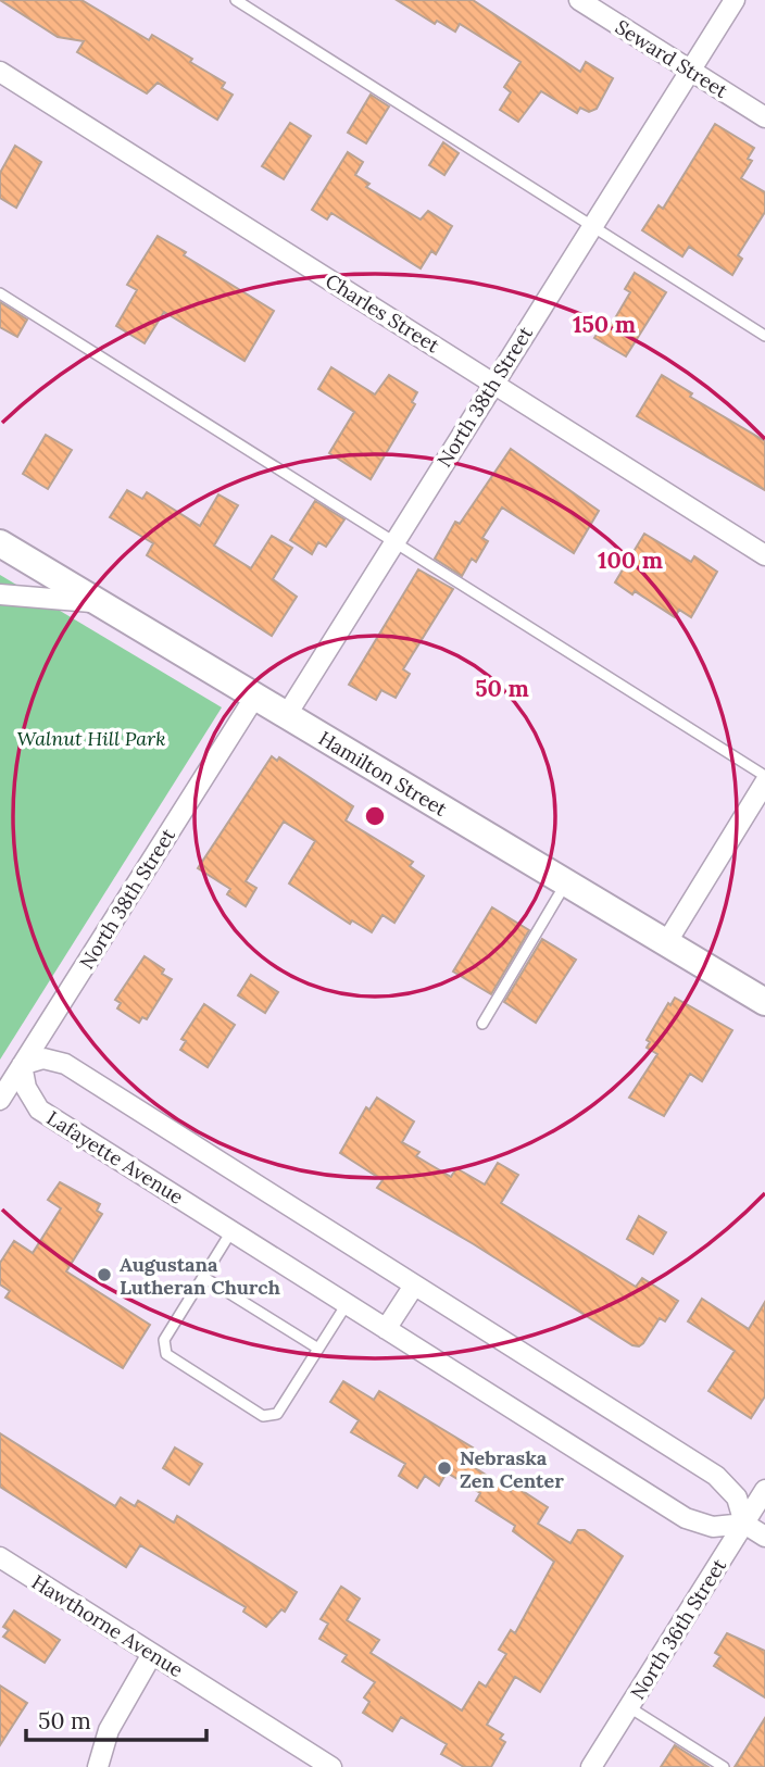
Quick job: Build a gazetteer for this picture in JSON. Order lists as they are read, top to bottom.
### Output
{
  "streets": {
    "main road": ["Hamilton Street"],
    "street": [
      "Seward Street",
      "Charles Street",
      "North 38th Street",
      "Lafayette Avenue",
      "Hawthorne Avenue",
      "North 36th Street"
    ]
  },
  "crossings": [
    ["Seward Street", "North 38th Street"],
    ["Charles Street", "North 38th Street"],
    ["North 38th Street", "Hamilton Street"],
    ["North 38th Street", "Lafayette Avenue"],
    ["Lafayette Avenue", "North 36th Street"]
  ],
  "parks": ["Walnut Hill Park"],
  "places": ["Augustana Lutheran Church", "Nebraska Zen Center"],
  "scale_bar": "50 m",
  "rings": ["150 m", "100 m", "50 m"]
}
